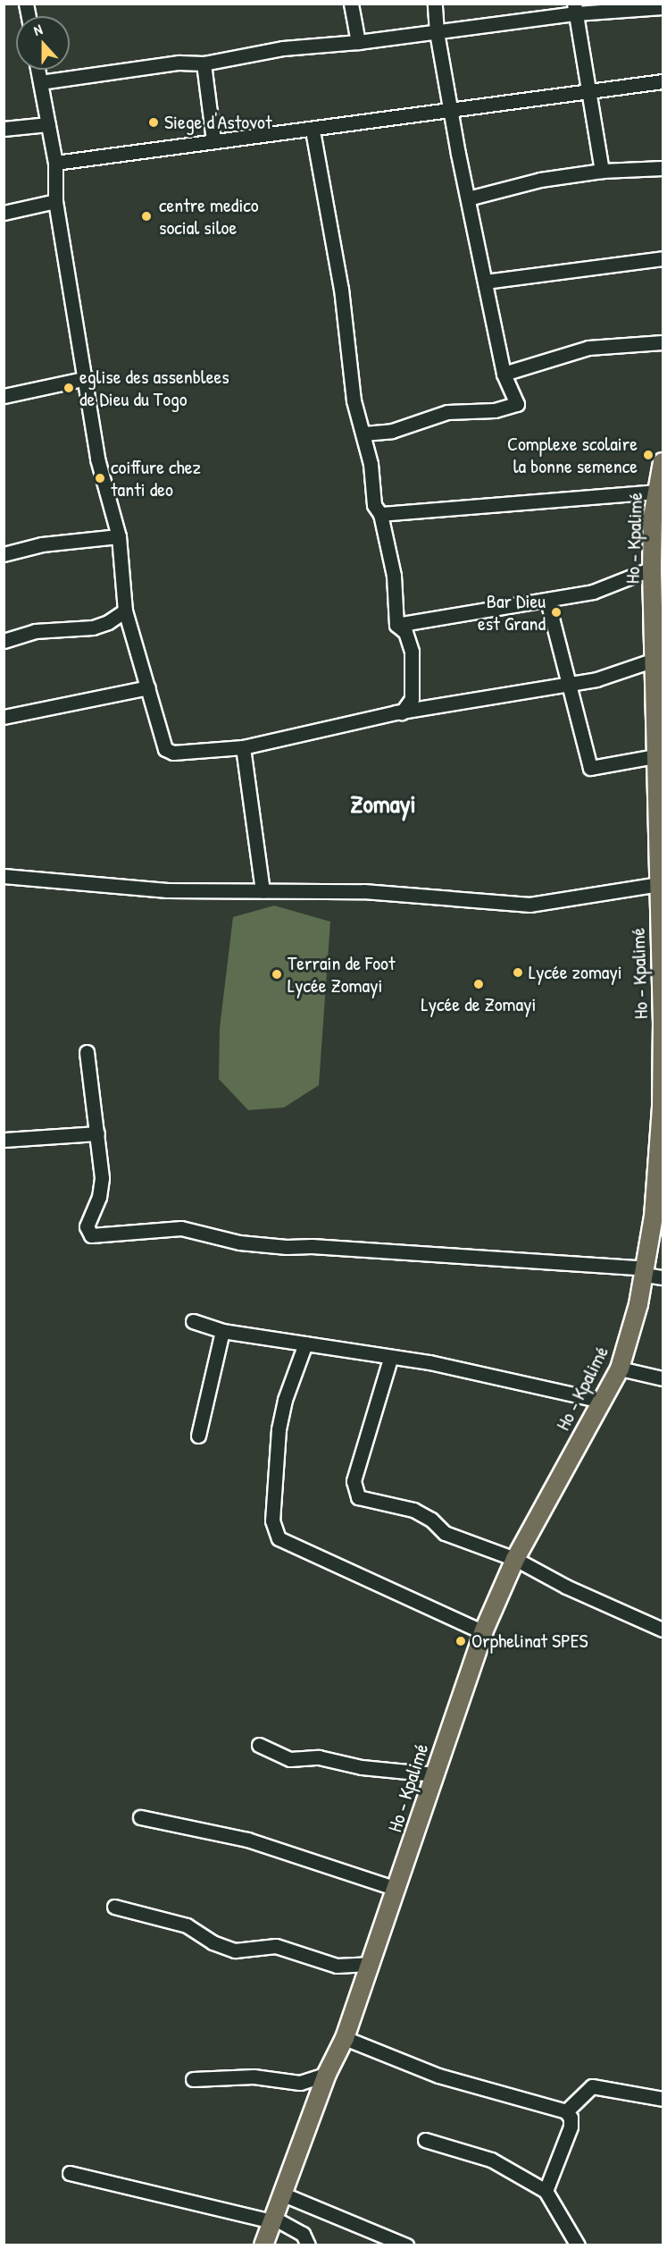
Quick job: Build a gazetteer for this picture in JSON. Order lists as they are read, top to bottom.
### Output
{
  "streets": {
    "main road": ["Ho - Kpalimé"]
  },
  "districts": ["Zomayi"],
  "places": [
    "Siege d'Astovot",
    "centre medico social siloe",
    "eglise des assenblees de Dieu du Togo",
    "Complexe scolaire la bonne semence",
    "coiffure chez tanti deo",
    "Bar Dieu est Grand",
    "Lycée zomayi",
    "Terrain de Foot Lycée Zomayi",
    "Lycée de Zomayi",
    "Orphelinat SPES"
  ],
  "north": "top"
}
